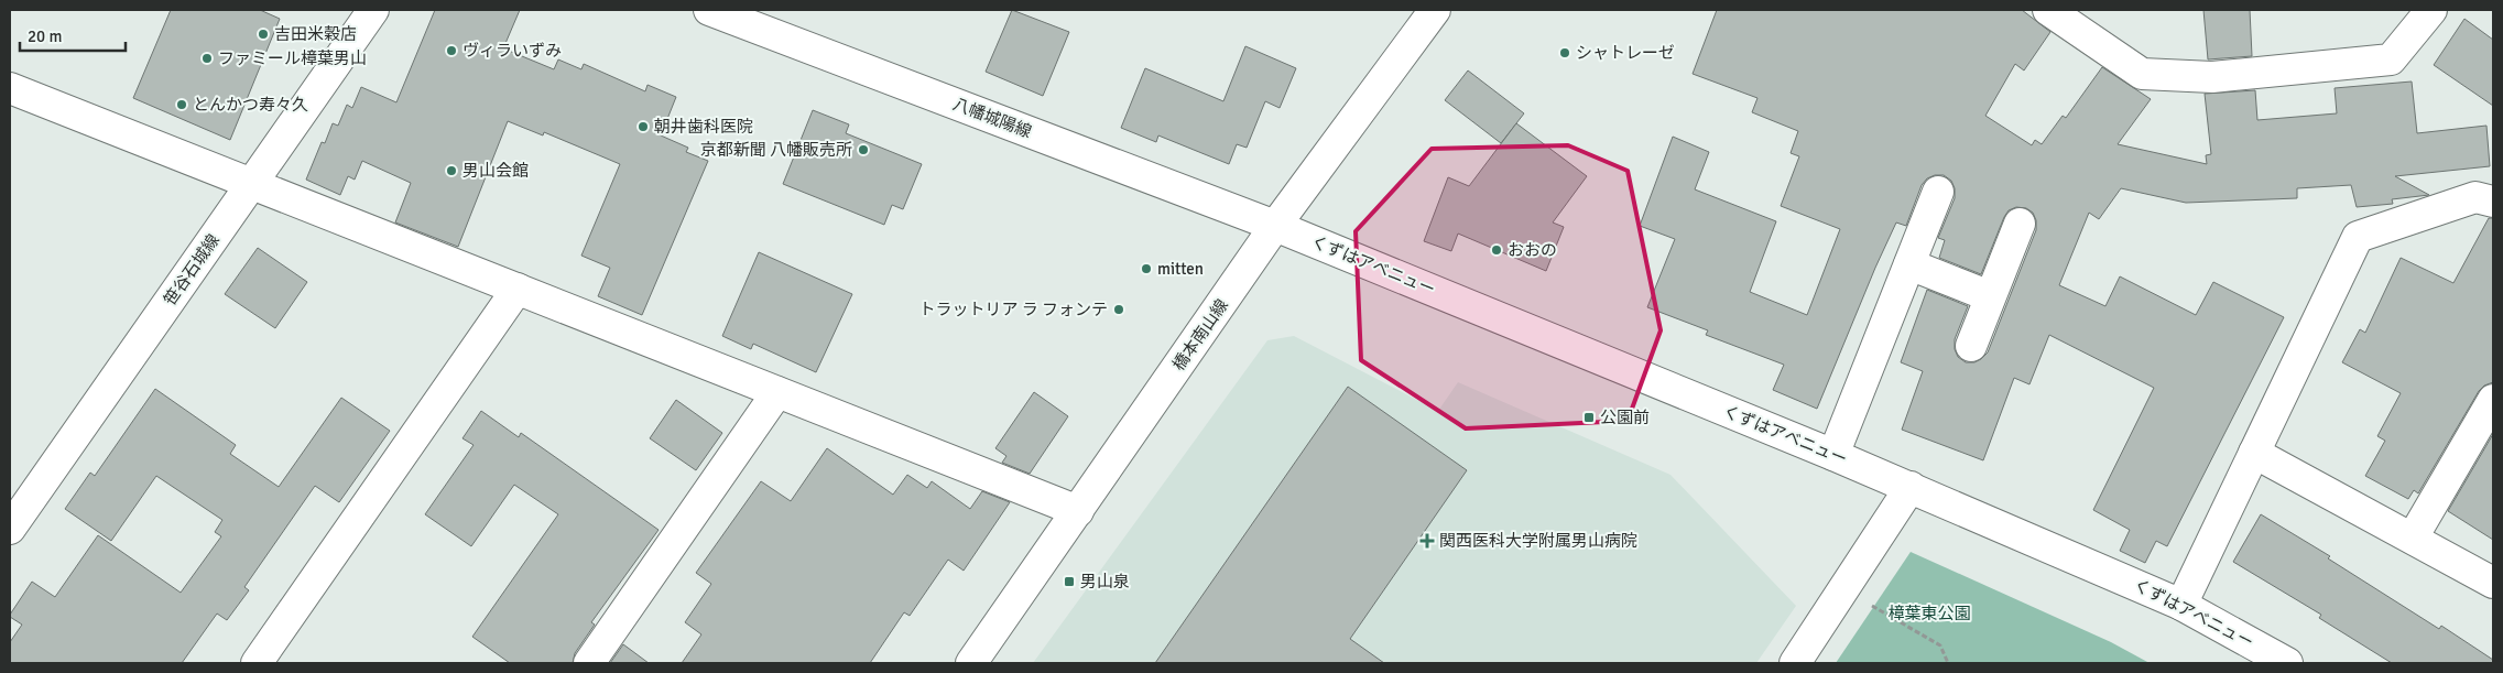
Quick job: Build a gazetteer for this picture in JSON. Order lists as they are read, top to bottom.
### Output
{
  "streets": {
    "street": [
      "八幡城陽線",
      "くずはアベニュー",
      "笹谷石城線",
      "橋本南山線"
    ]
  },
  "crossings": [
    ["八幡城陽線", "くずはアベニュー"],
    ["八幡城陽線", "橋本南山線"],
    ["くずはアベニュー", "橋本南山線"]
  ],
  "parks": ["樟葉東公園"],
  "places": {
    "other": [
      "吉田米穀店",
      "ヴィラいずみ",
      "シャトレーゼ",
      "ファミール樟葉男山",
      "とんかつ寿々久",
      "朝井歯科医院",
      "京都新聞 八幡販売所",
      "男山会館",
      "おおの",
      "mitten",
      "トラットリア ラ フォンテ"
    ],
    "transit": ["公園前", "男山泉"],
    "health": ["関西医科大学附属男山病院"]
  },
  "scale_bar": "20 m"
}
